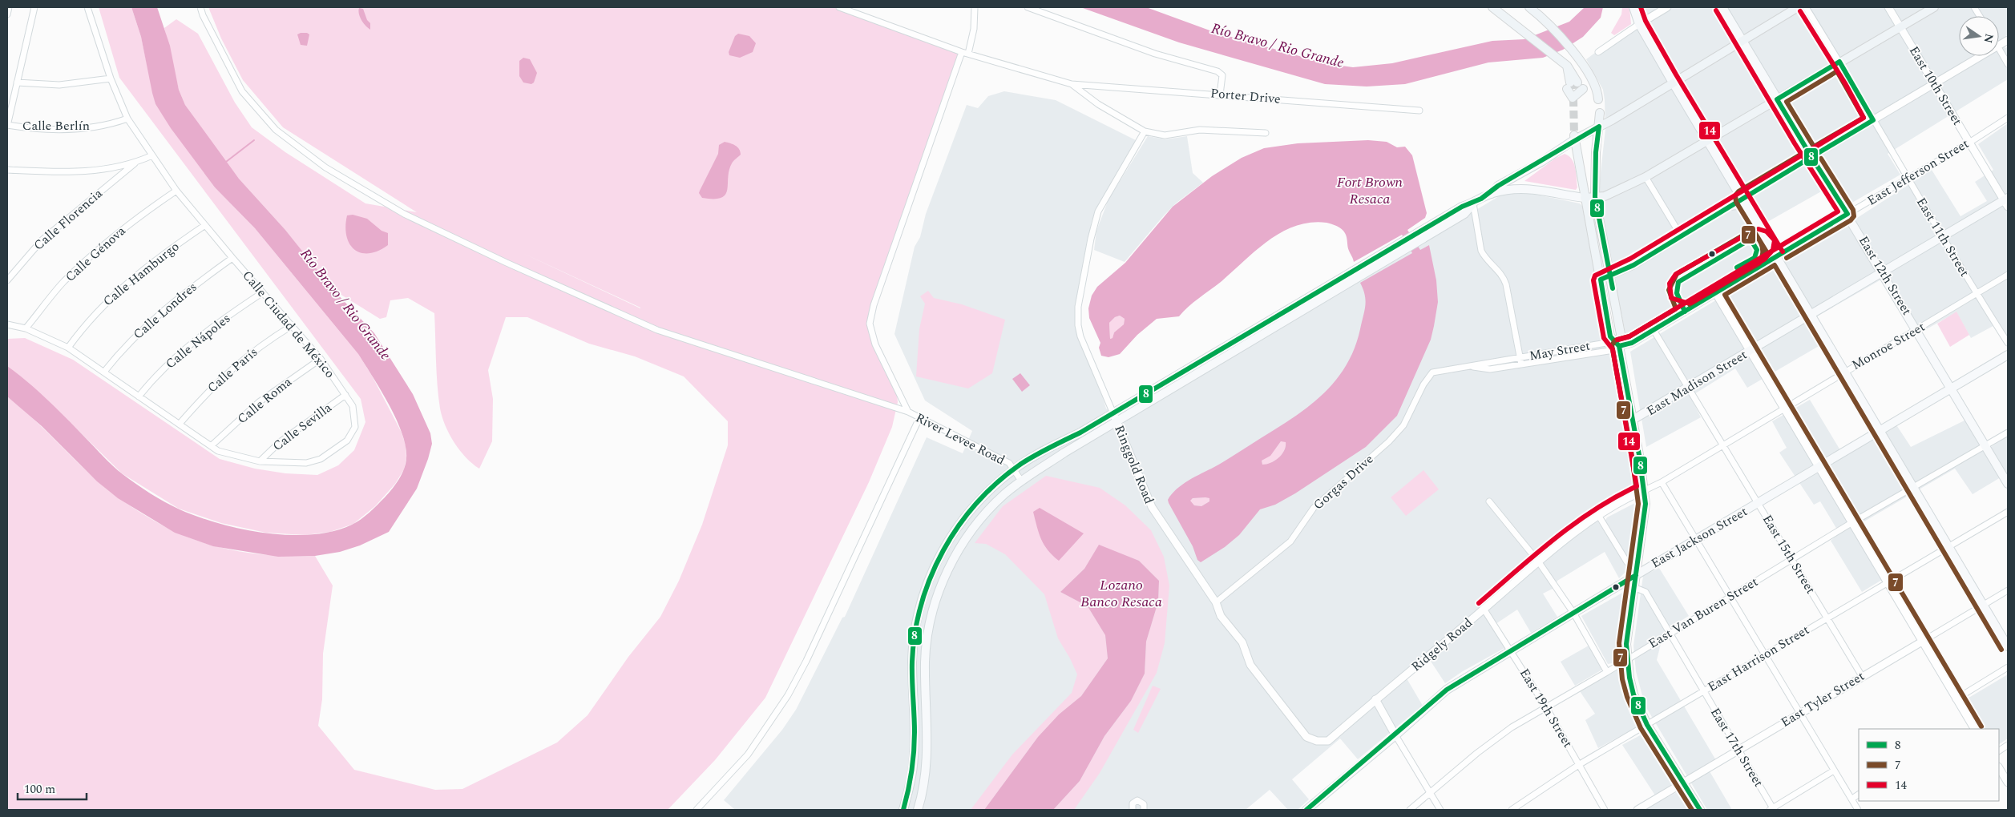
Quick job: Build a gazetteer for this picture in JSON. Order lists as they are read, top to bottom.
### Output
{
  "streets": {
    "main road": ["East 12th Street", "East Madison Street", "East Jackson Street"],
    "street": [
      "East 10th Street",
      "Porter Drive",
      "Calle Berlín",
      "East Jefferson Street",
      "Calle Florencia",
      "East 11th Street",
      "Calle Génova",
      "Calle Hamburgo",
      "Calle Londres",
      "Calle Ciudad de México",
      "Calle Nápoles",
      "Monroe Street",
      "May Street",
      "Calle París",
      "Calle Roma",
      "Calle Sevilla",
      "River Levee Road",
      "Ringgold Road",
      "Gorgas Drive",
      "East 15th Street",
      "East Van Buren Street",
      "Ridgely Road",
      "East Harrison Street",
      "East Tyler Street",
      "East 19th Street",
      "East 17th Street"
    ]
  },
  "crossings": [
    ["East 10th Street", "East Jefferson Street"],
    ["East 10th Street", "East Madison Street"],
    ["Calle Berlín", "Calle Ciudad de México"],
    ["East Jefferson Street", "East 11th Street"],
    ["East Jefferson Street", "East 12th Street"],
    ["East Jefferson Street", "May Street"],
    ["East Jefferson Street", "East 15th Street"],
    ["East 11th Street", "Monroe Street"],
    ["East 11th Street", "East Madison Street"],
    ["Calle Génova", "Calle Ciudad de México"],
    ["Calle Hamburgo", "Calle Ciudad de México"],
    ["East 12th Street", "Monroe Street"],
    ["East 12th Street", "East Madison Street"],
    ["East 12th Street", "East Jackson Street"],
    ["East 12th Street", "East Van Buren Street"],
    ["Calle Londres", "Calle Ciudad de México"],
    ["Calle Ciudad de México", "Calle Nápoles"],
    ["Calle Ciudad de México", "Calle París"],
    ["Calle Ciudad de México", "Calle Roma"],
    ["Calle Ciudad de México", "Calle Sevilla"],
    ["Monroe Street", "East 15th Street"],
    ["Monroe Street", "Ridgely Road"],
    ["May Street", "Gorgas Drive"],
    ["East Madison Street", "East 15th Street"],
    ["Ringgold Road", "Gorgas Drive"],
    ["Ringgold Road", "Ridgely Road"],
    ["East Jackson Street", "East 15th Street"],
    ["East Jackson Street", "East 19th Street"],
    ["East 15th Street", "East Van Buren Street"],
    ["East 15th Street", "East Harrison Street"],
    ["East 15th Street", "East Tyler Street"],
    ["East Van Buren Street", "East 19th Street"],
    ["East Van Buren Street", "East 17th Street"],
    ["Ridgely Road", "East 19th Street"],
    ["East Harrison Street", "East 19th Street"],
    ["East Harrison Street", "East 17th Street"],
    ["East Tyler Street", "East 17th Street"]
  ],
  "water": ["Río Bravo / Rio Grande", "Fort Brown Resaca", "Lozano Banco Resaca"],
  "lines": ["transit line 14", "transit line 8", "transit line 7"],
  "legend": ["8", "7", "14"],
  "scale_bar": "100 m",
  "north": "right"
}
